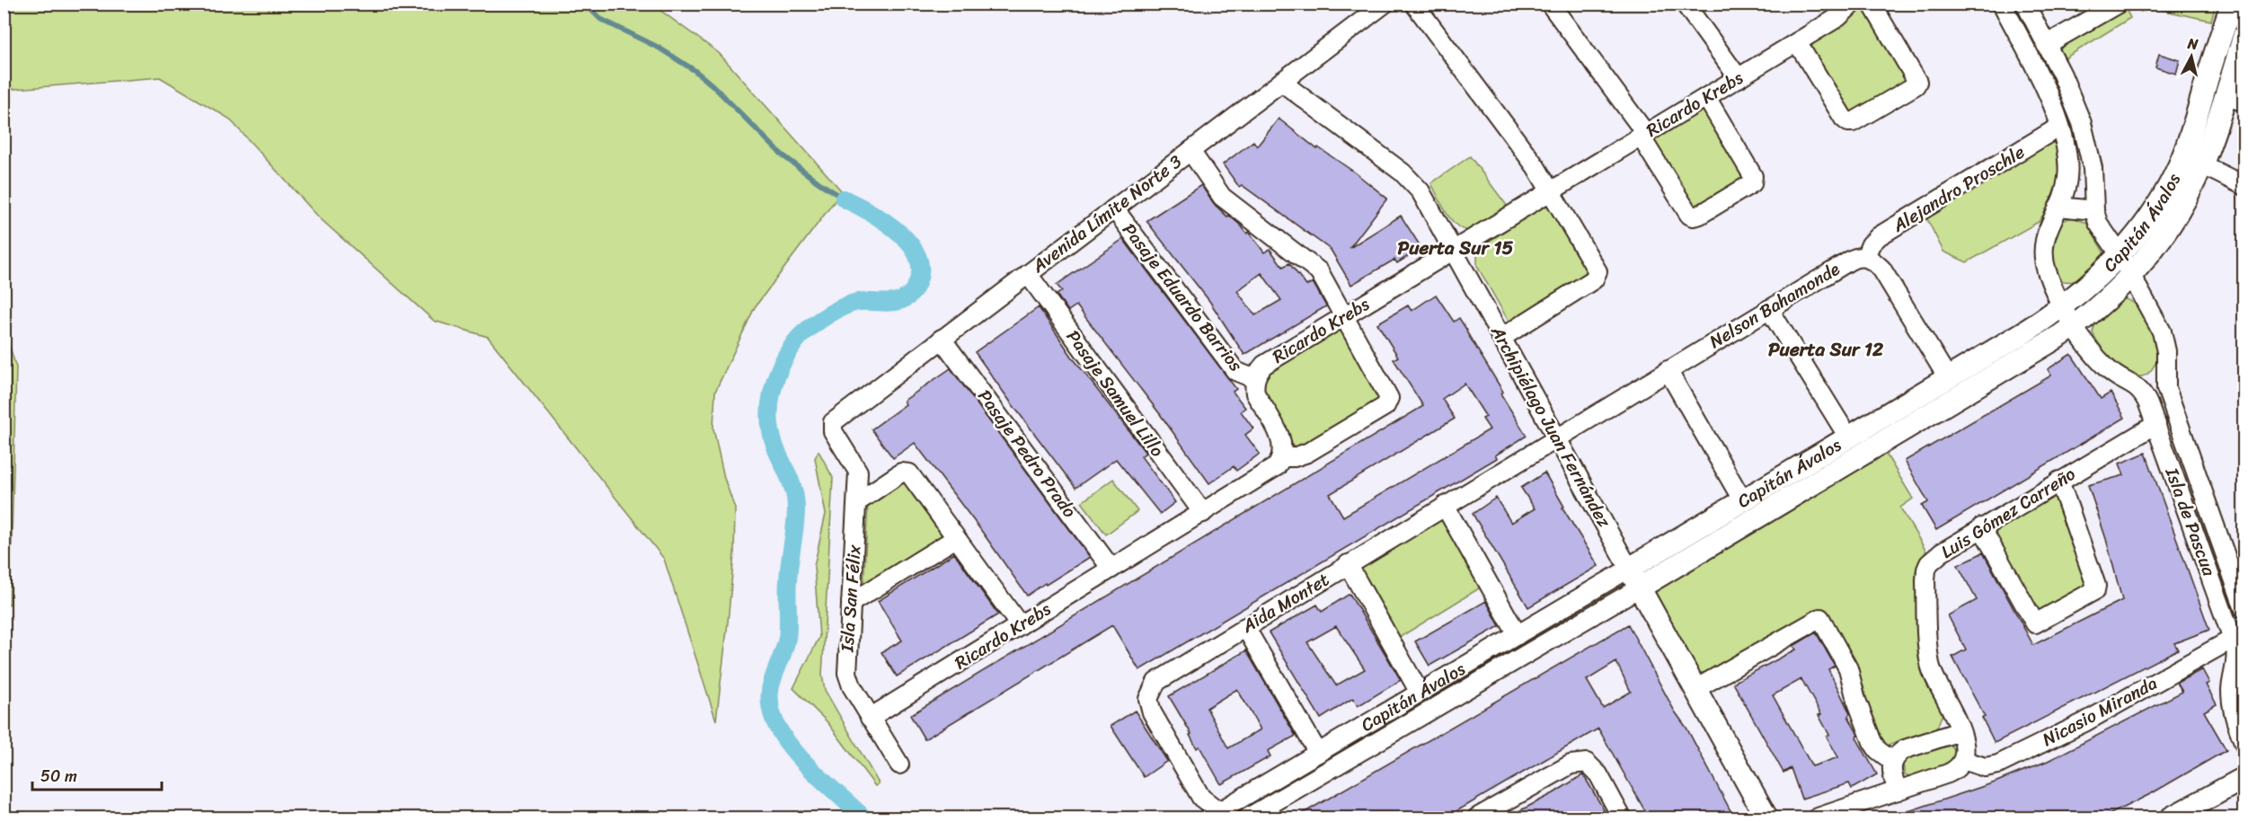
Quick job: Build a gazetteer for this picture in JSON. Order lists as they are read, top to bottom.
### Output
{
  "streets": {
    "street": [
      "Ricardo Krebs",
      "Alejandro Proschle",
      "Avenida Límite Norte 3",
      "Capitán Ávalos",
      "Pasaje Eduardo Barrios",
      "Nelson Bahamonde",
      "Pasaje Samuel Lillo",
      "Archipiélago Juan Fernández",
      "Pasaje Pedro Prado",
      "Luis Gómez Carreño",
      "Isla de Pascua",
      "Isla San Félix",
      "Aida Montet",
      "Nicasio Miranda"
    ]
  },
  "crossings": [
    ["Ricardo Krebs", "Pasaje Eduardo Barrios"],
    ["Ricardo Krebs", "Pasaje Samuel Lillo"],
    ["Ricardo Krebs", "Archipiélago Juan Fernández"],
    ["Ricardo Krebs", "Pasaje Pedro Prado"],
    ["Ricardo Krebs", "Isla San Félix"],
    ["Alejandro Proschle", "Nelson Bahamonde"],
    ["Avenida Límite Norte 3", "Pasaje Eduardo Barrios"],
    ["Avenida Límite Norte 3", "Pasaje Samuel Lillo"],
    ["Avenida Límite Norte 3", "Archipiélago Juan Fernández"],
    ["Avenida Límite Norte 3", "Pasaje Pedro Prado"],
    ["Avenida Límite Norte 3", "Isla San Félix"],
    ["Capitán Ávalos", "Archipiélago Juan Fernández"],
    ["Capitán Ávalos", "Isla de Pascua"],
    ["Capitán Ávalos", "Aida Montet"],
    ["Nelson Bahamonde", "Archipiélago Juan Fernández"],
    ["Nelson Bahamonde", "Aida Montet"],
    ["Archipiélago Juan Fernández", "Aida Montet"],
    ["Luis Gómez Carreño", "Isla de Pascua"],
    ["Luis Gómez Carreño", "Nicasio Miranda"],
    ["Isla de Pascua", "Nicasio Miranda"]
  ],
  "districts": ["Puerta Sur 15", "Puerta Sur 12"],
  "scale_bar": "50 m",
  "north": "top"
}
